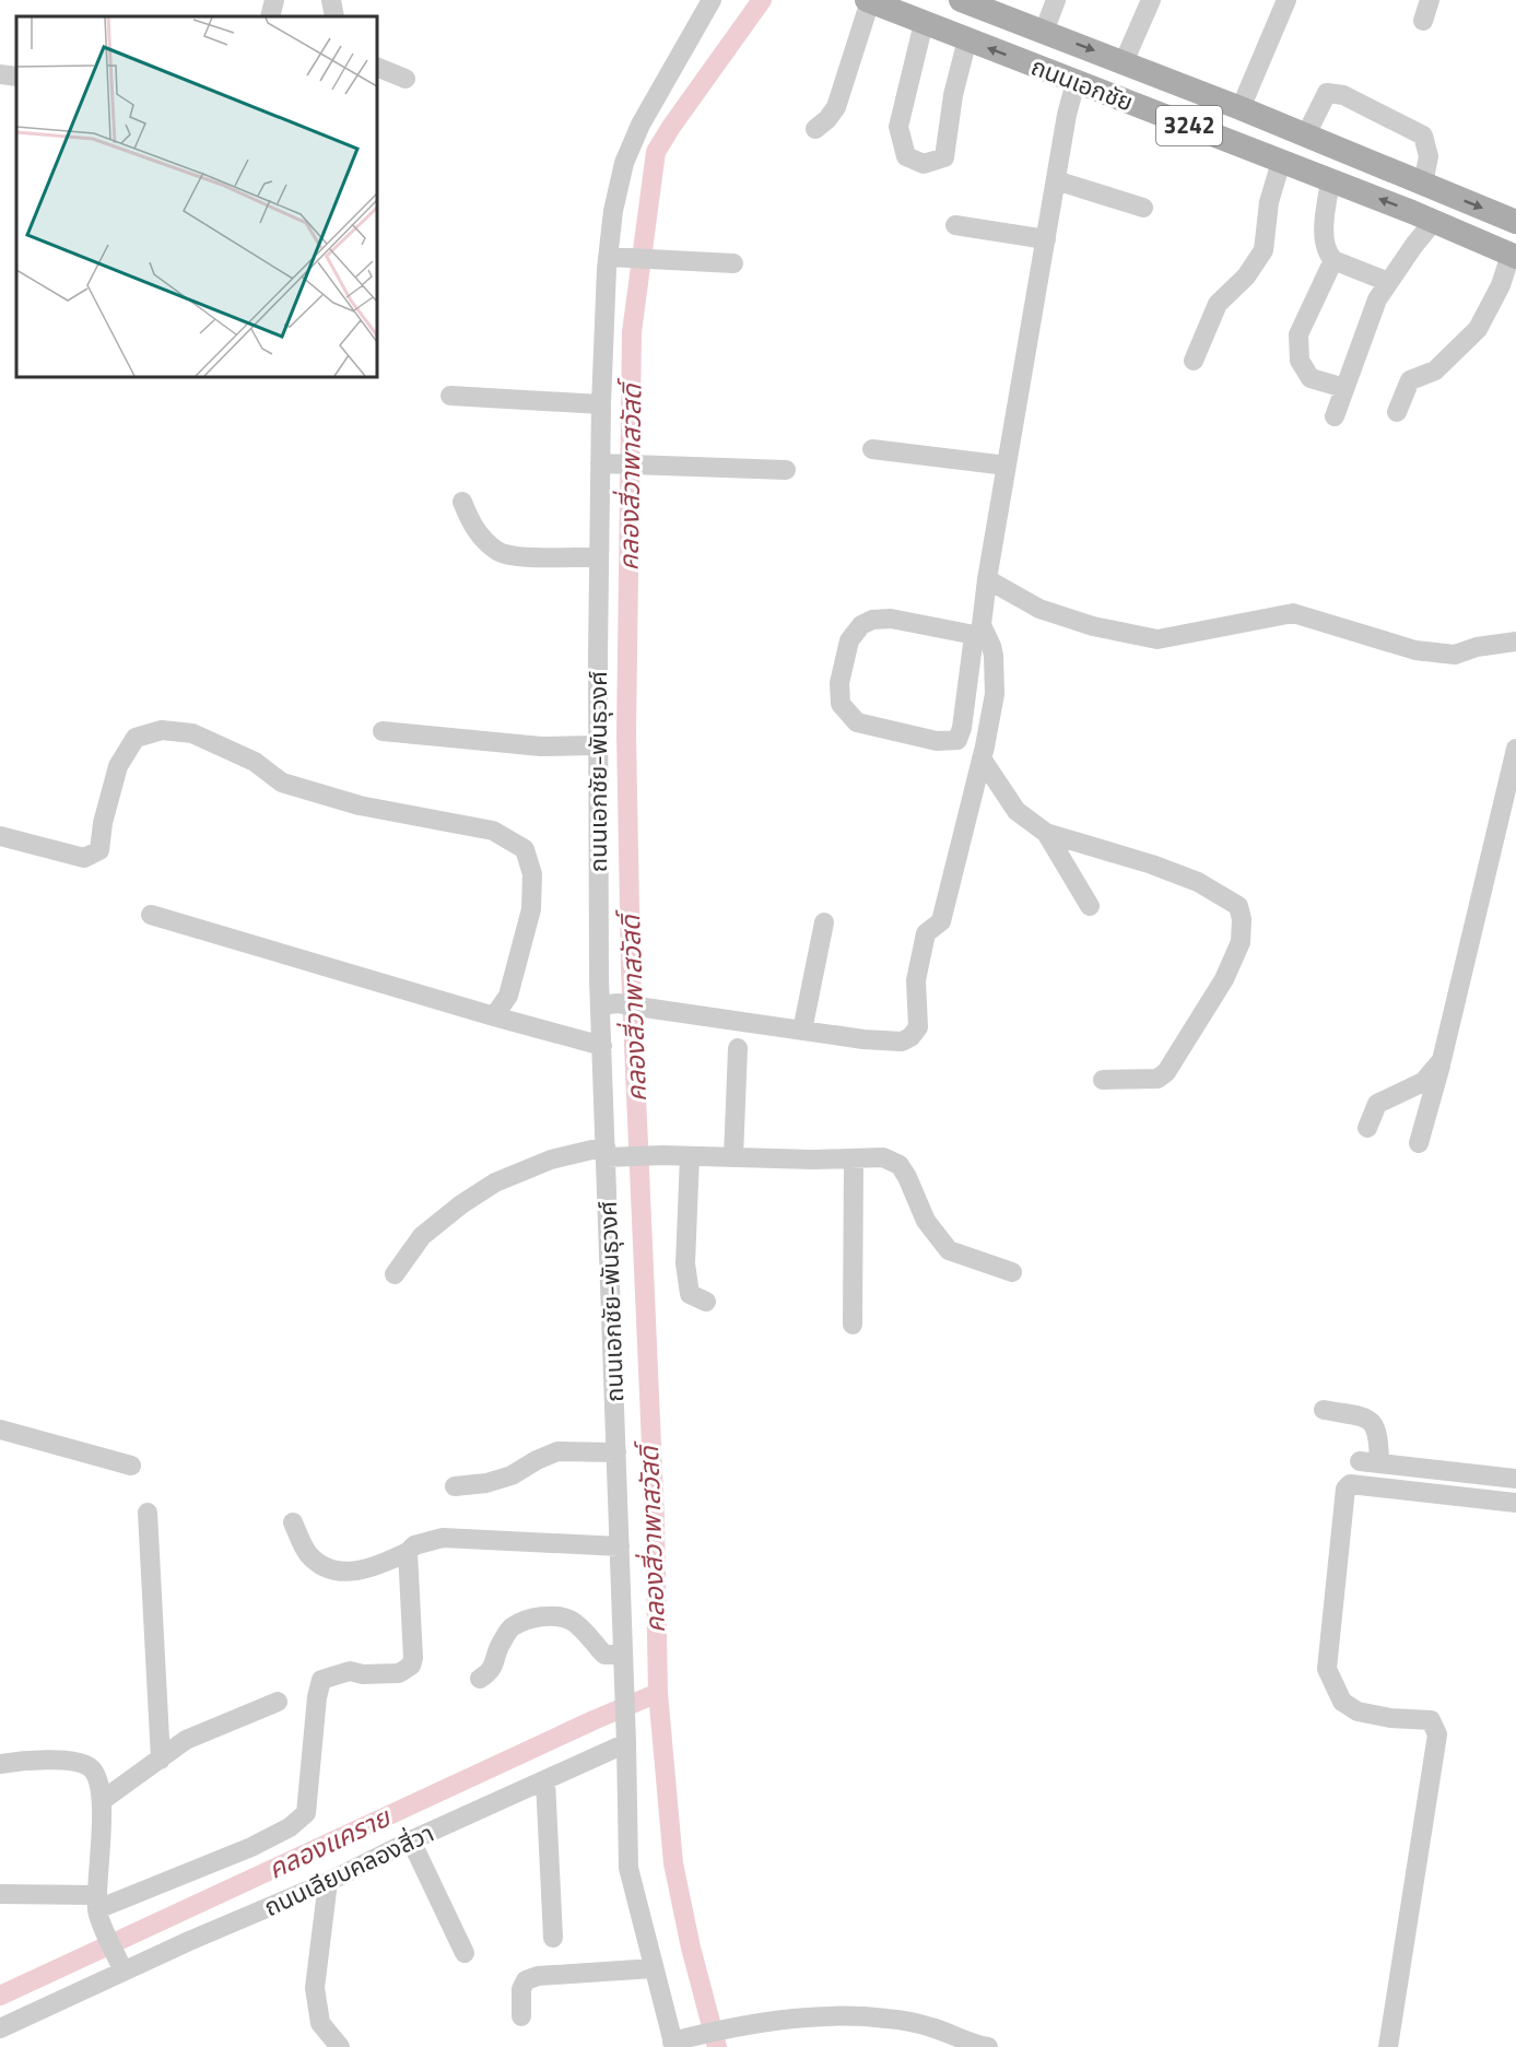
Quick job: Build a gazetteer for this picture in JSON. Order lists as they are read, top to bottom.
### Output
{
  "streets": {
    "main road": ["ถนนเอกชัย", "3242"],
    "street": ["ถนนเอกชัย-พันธุวงศ์", "ถนนเลียบคลองสี่วา"]
  },
  "crossings": [
    ["ถนนเอกชัย-พันธุวงศ์", "ถนนเลียบคลองสี่วา"]
  ],
  "water": ["คลองสี่วาพาสวัสดิ์", "คลองเเคราย"]
}
